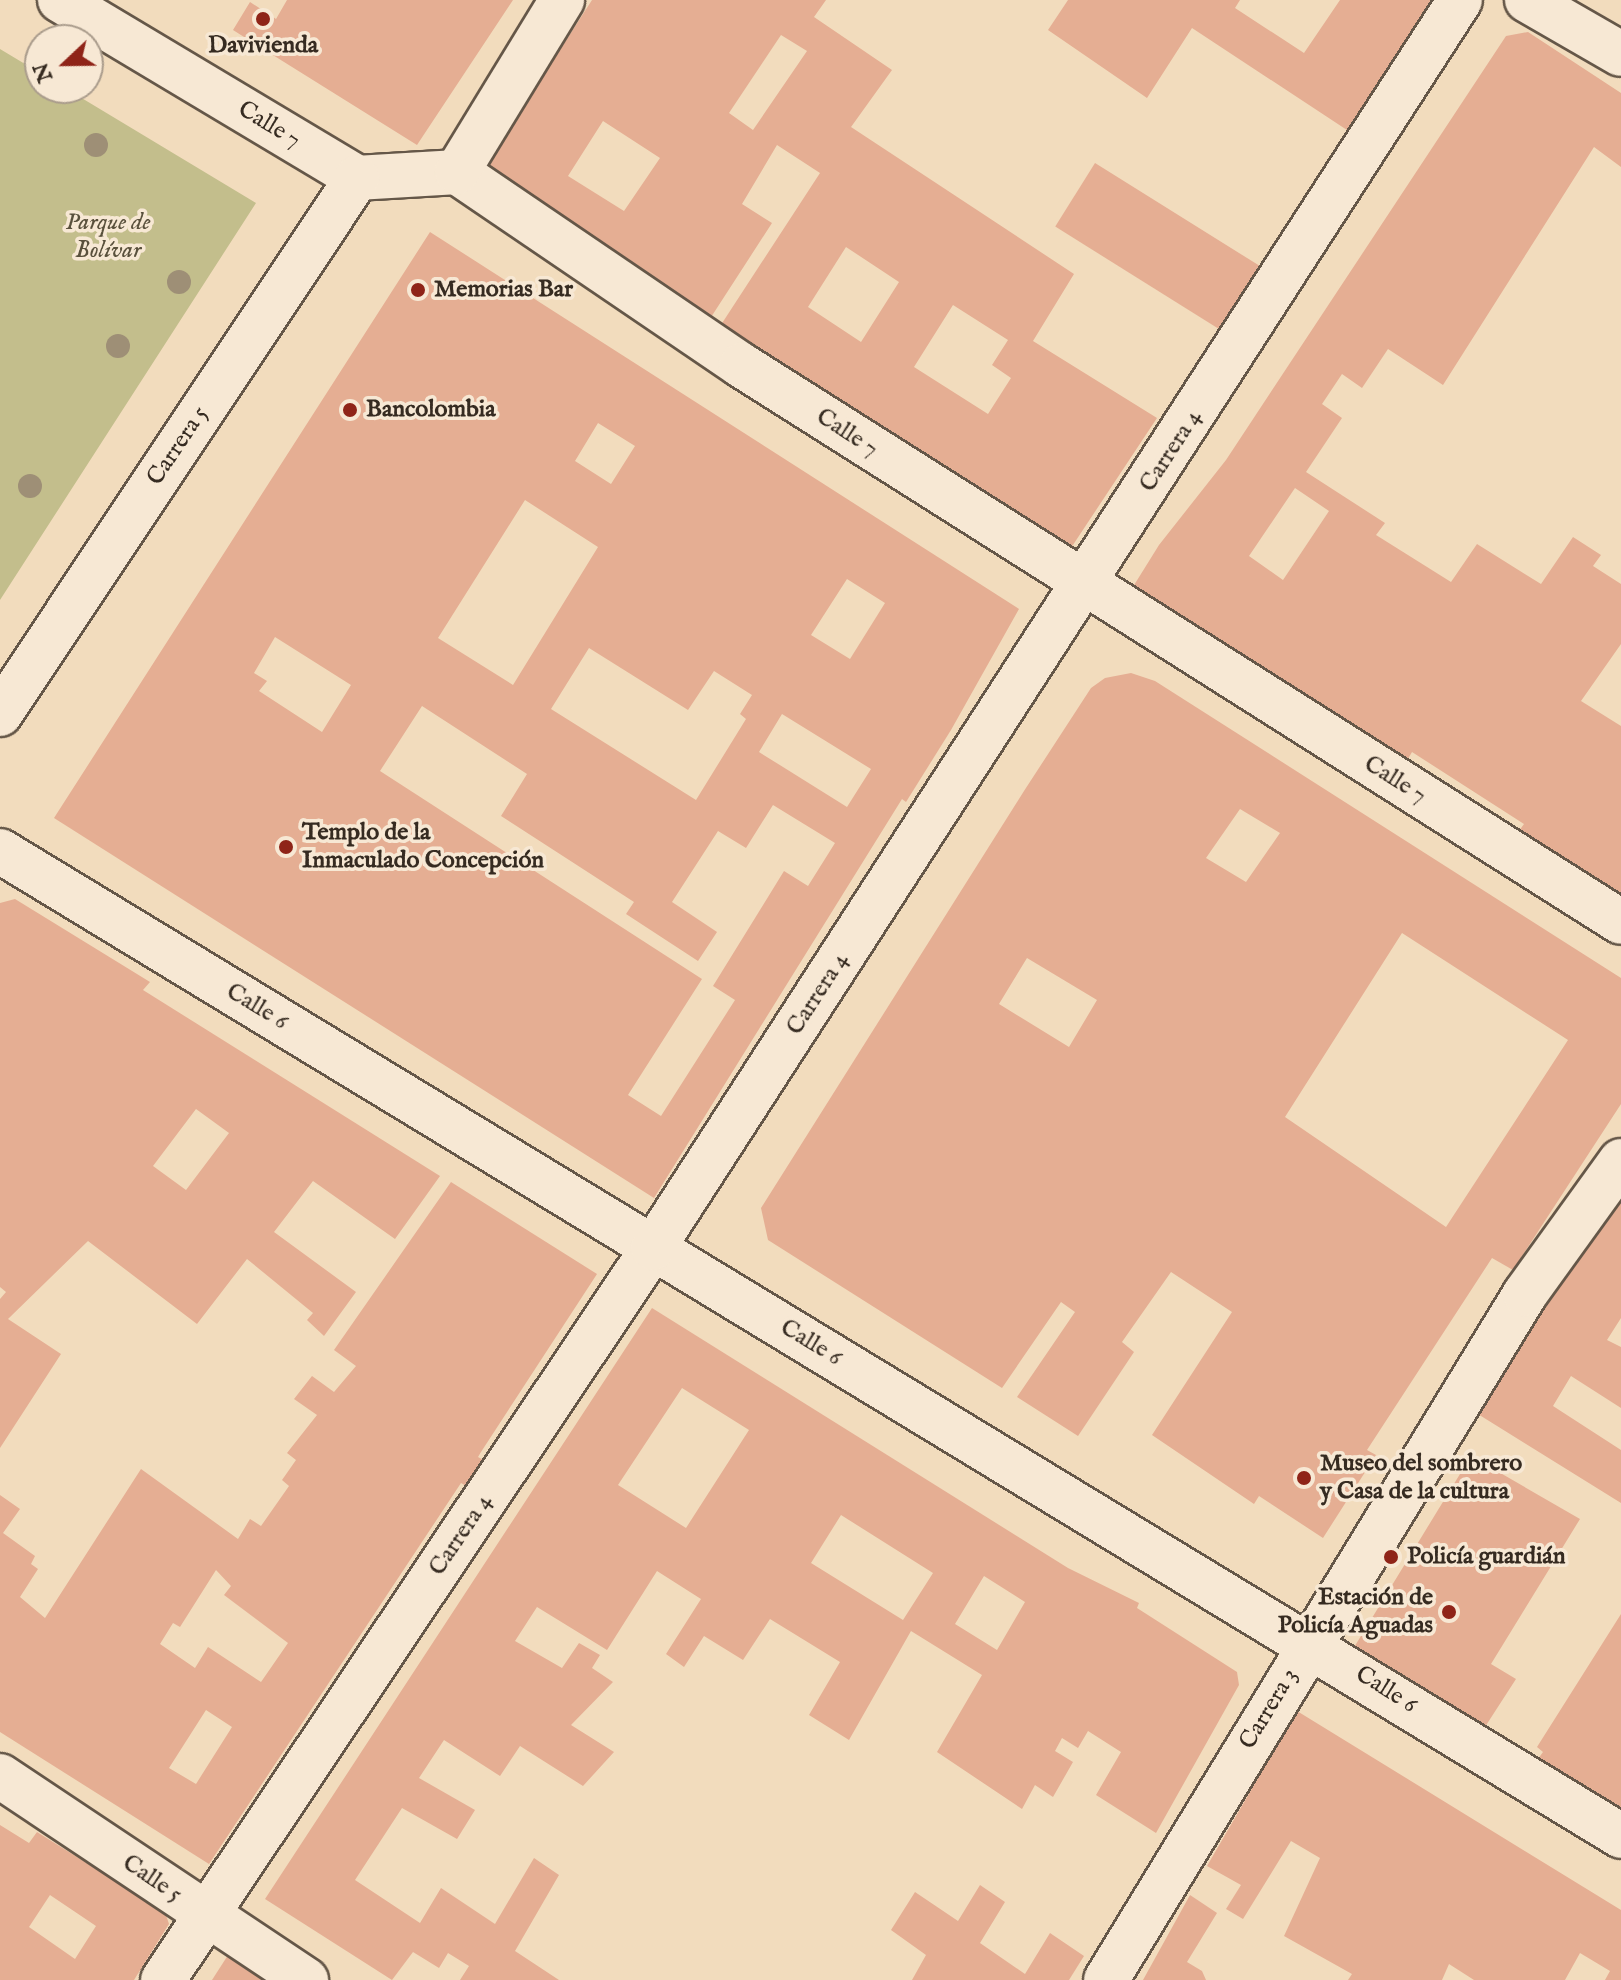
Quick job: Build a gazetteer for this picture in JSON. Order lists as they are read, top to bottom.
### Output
{
  "streets": {
    "street": [
      "Calle 7",
      "Carrera 5",
      "Carrera 4",
      "Calle 6",
      "Carrera 3",
      "Calle 5"
    ]
  },
  "crossings": [
    ["Calle 7", "Carrera 5"],
    ["Calle 7", "Carrera 4"],
    ["Carrera 4", "Calle 6"],
    ["Carrera 4", "Calle 5"],
    ["Calle 6", "Carrera 3"]
  ],
  "parks": ["Parque de Bolívar"],
  "places": [
    "Davivienda",
    "Memorias Bar",
    "Bancolombia",
    "Templo de la Inmaculado Concepción",
    "Museo del sombrero y Casa de la cultura",
    "Policía guardián",
    "Estación de Policía Aguadas"
  ],
  "north": "left"
}
